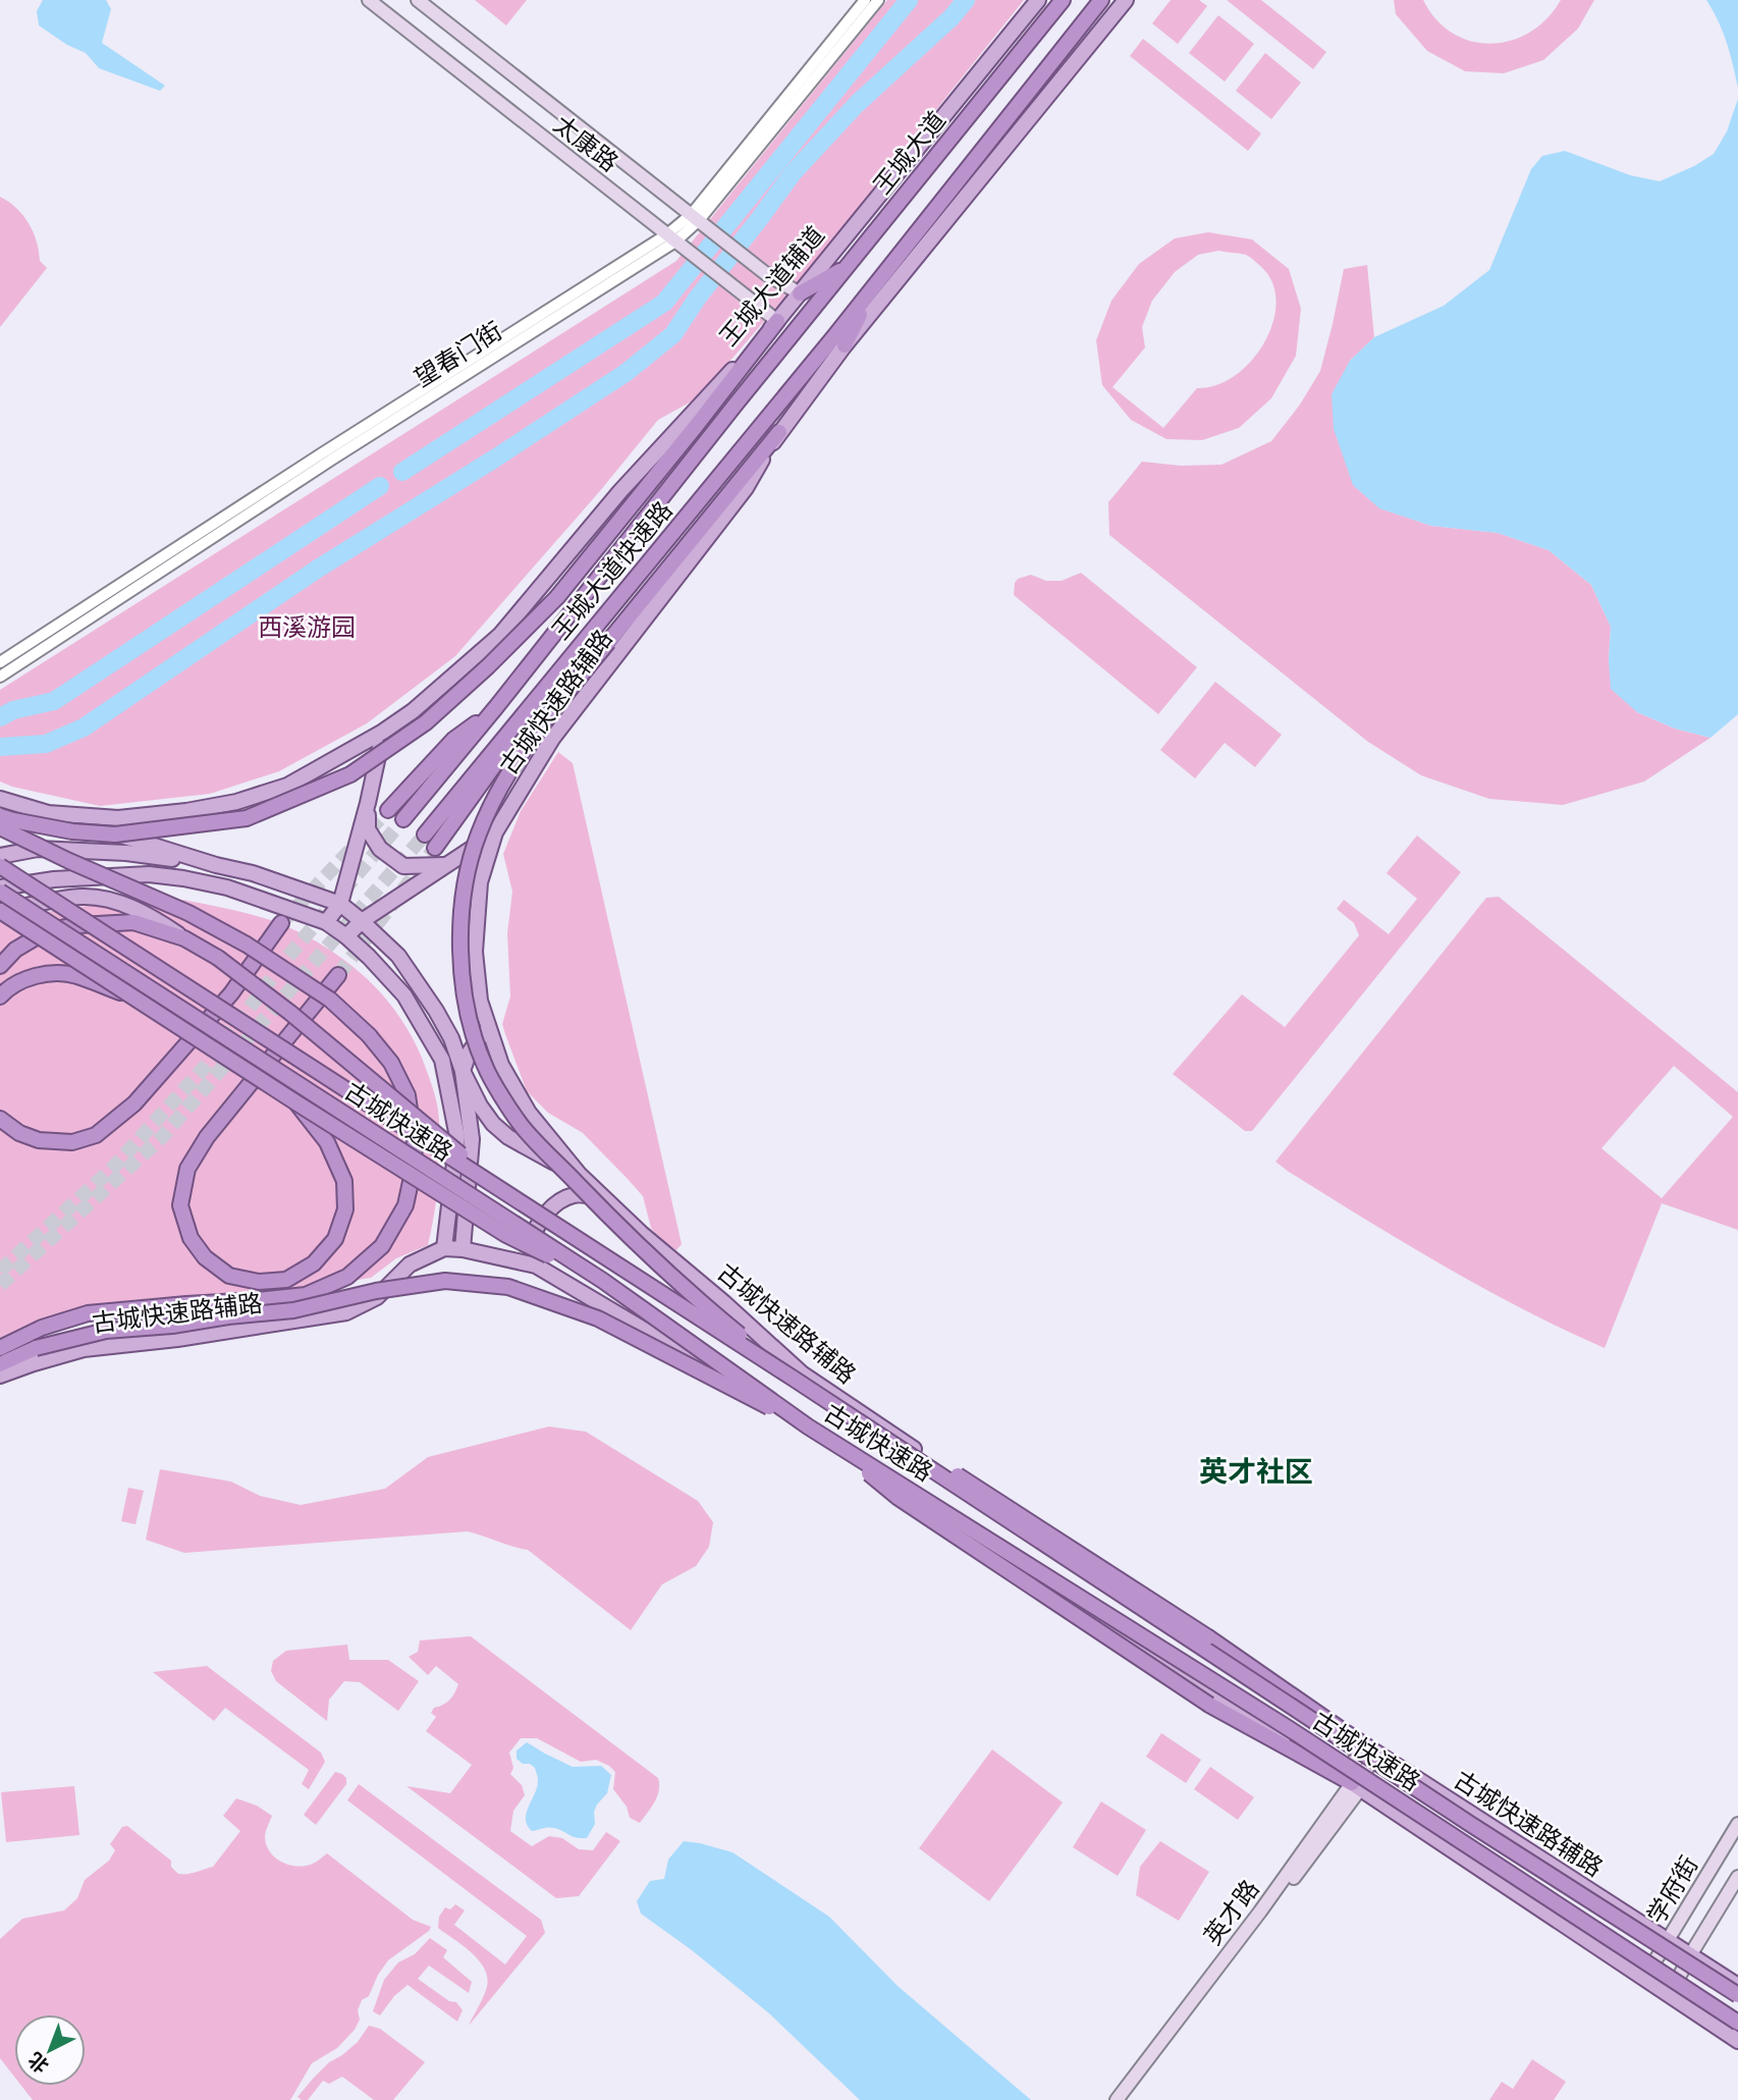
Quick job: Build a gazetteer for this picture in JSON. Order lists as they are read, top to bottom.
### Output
{
  "streets": {
    "highway": ["王城大道", "王城大道快速路", "古城快速路"],
    "main road": [
      "太康路",
      "王城大道辅道",
      "古城快速路辅路",
      "学府街",
      "英才路"
    ],
    "street": ["望春门街"]
  },
  "crossings": [
    ["太康路", "王城大道辅道"],
    ["太康路", "望春门街"],
    ["王城大道", "王城大道快速路"],
    ["王城大道快速路", "古城快速路辅路"],
    ["古城快速路辅路", "学府街"],
    ["古城快速路辅路", "英才路"]
  ],
  "districts": ["英才社区"],
  "parks": ["西溪游园"],
  "north": "bottom left"
}
